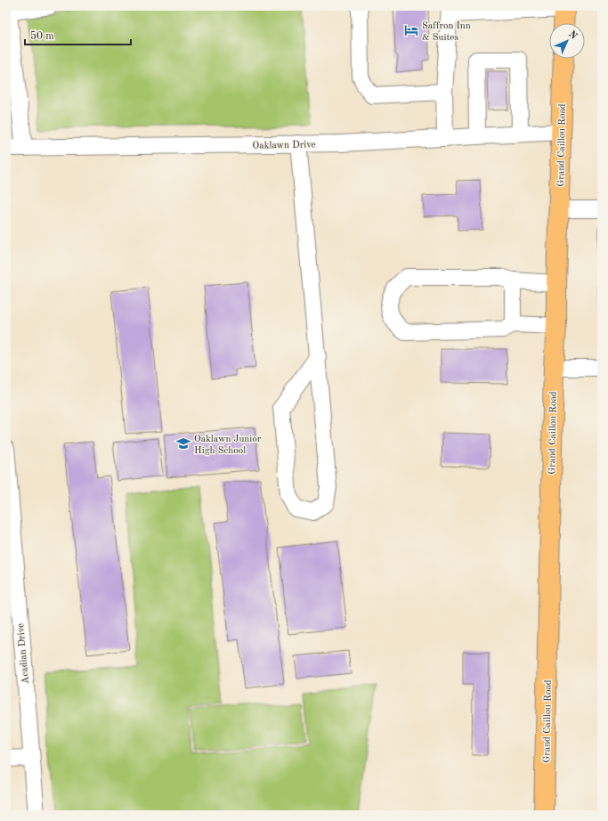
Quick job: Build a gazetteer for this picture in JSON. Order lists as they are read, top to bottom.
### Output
{
  "streets": {
    "main road": ["Grand Caillou Road"],
    "street": ["Oaklawn Drive", "Acadian Drive"]
  },
  "crossings": [
    ["Oaklawn Drive", "Grand Caillou Road"]
  ],
  "places": {
    "hotel": ["Saffron Inn & Suites"],
    "school or university": ["Oaklawn Junior High School"]
  },
  "scale_bar": "50 m",
  "north": "top right"
}
